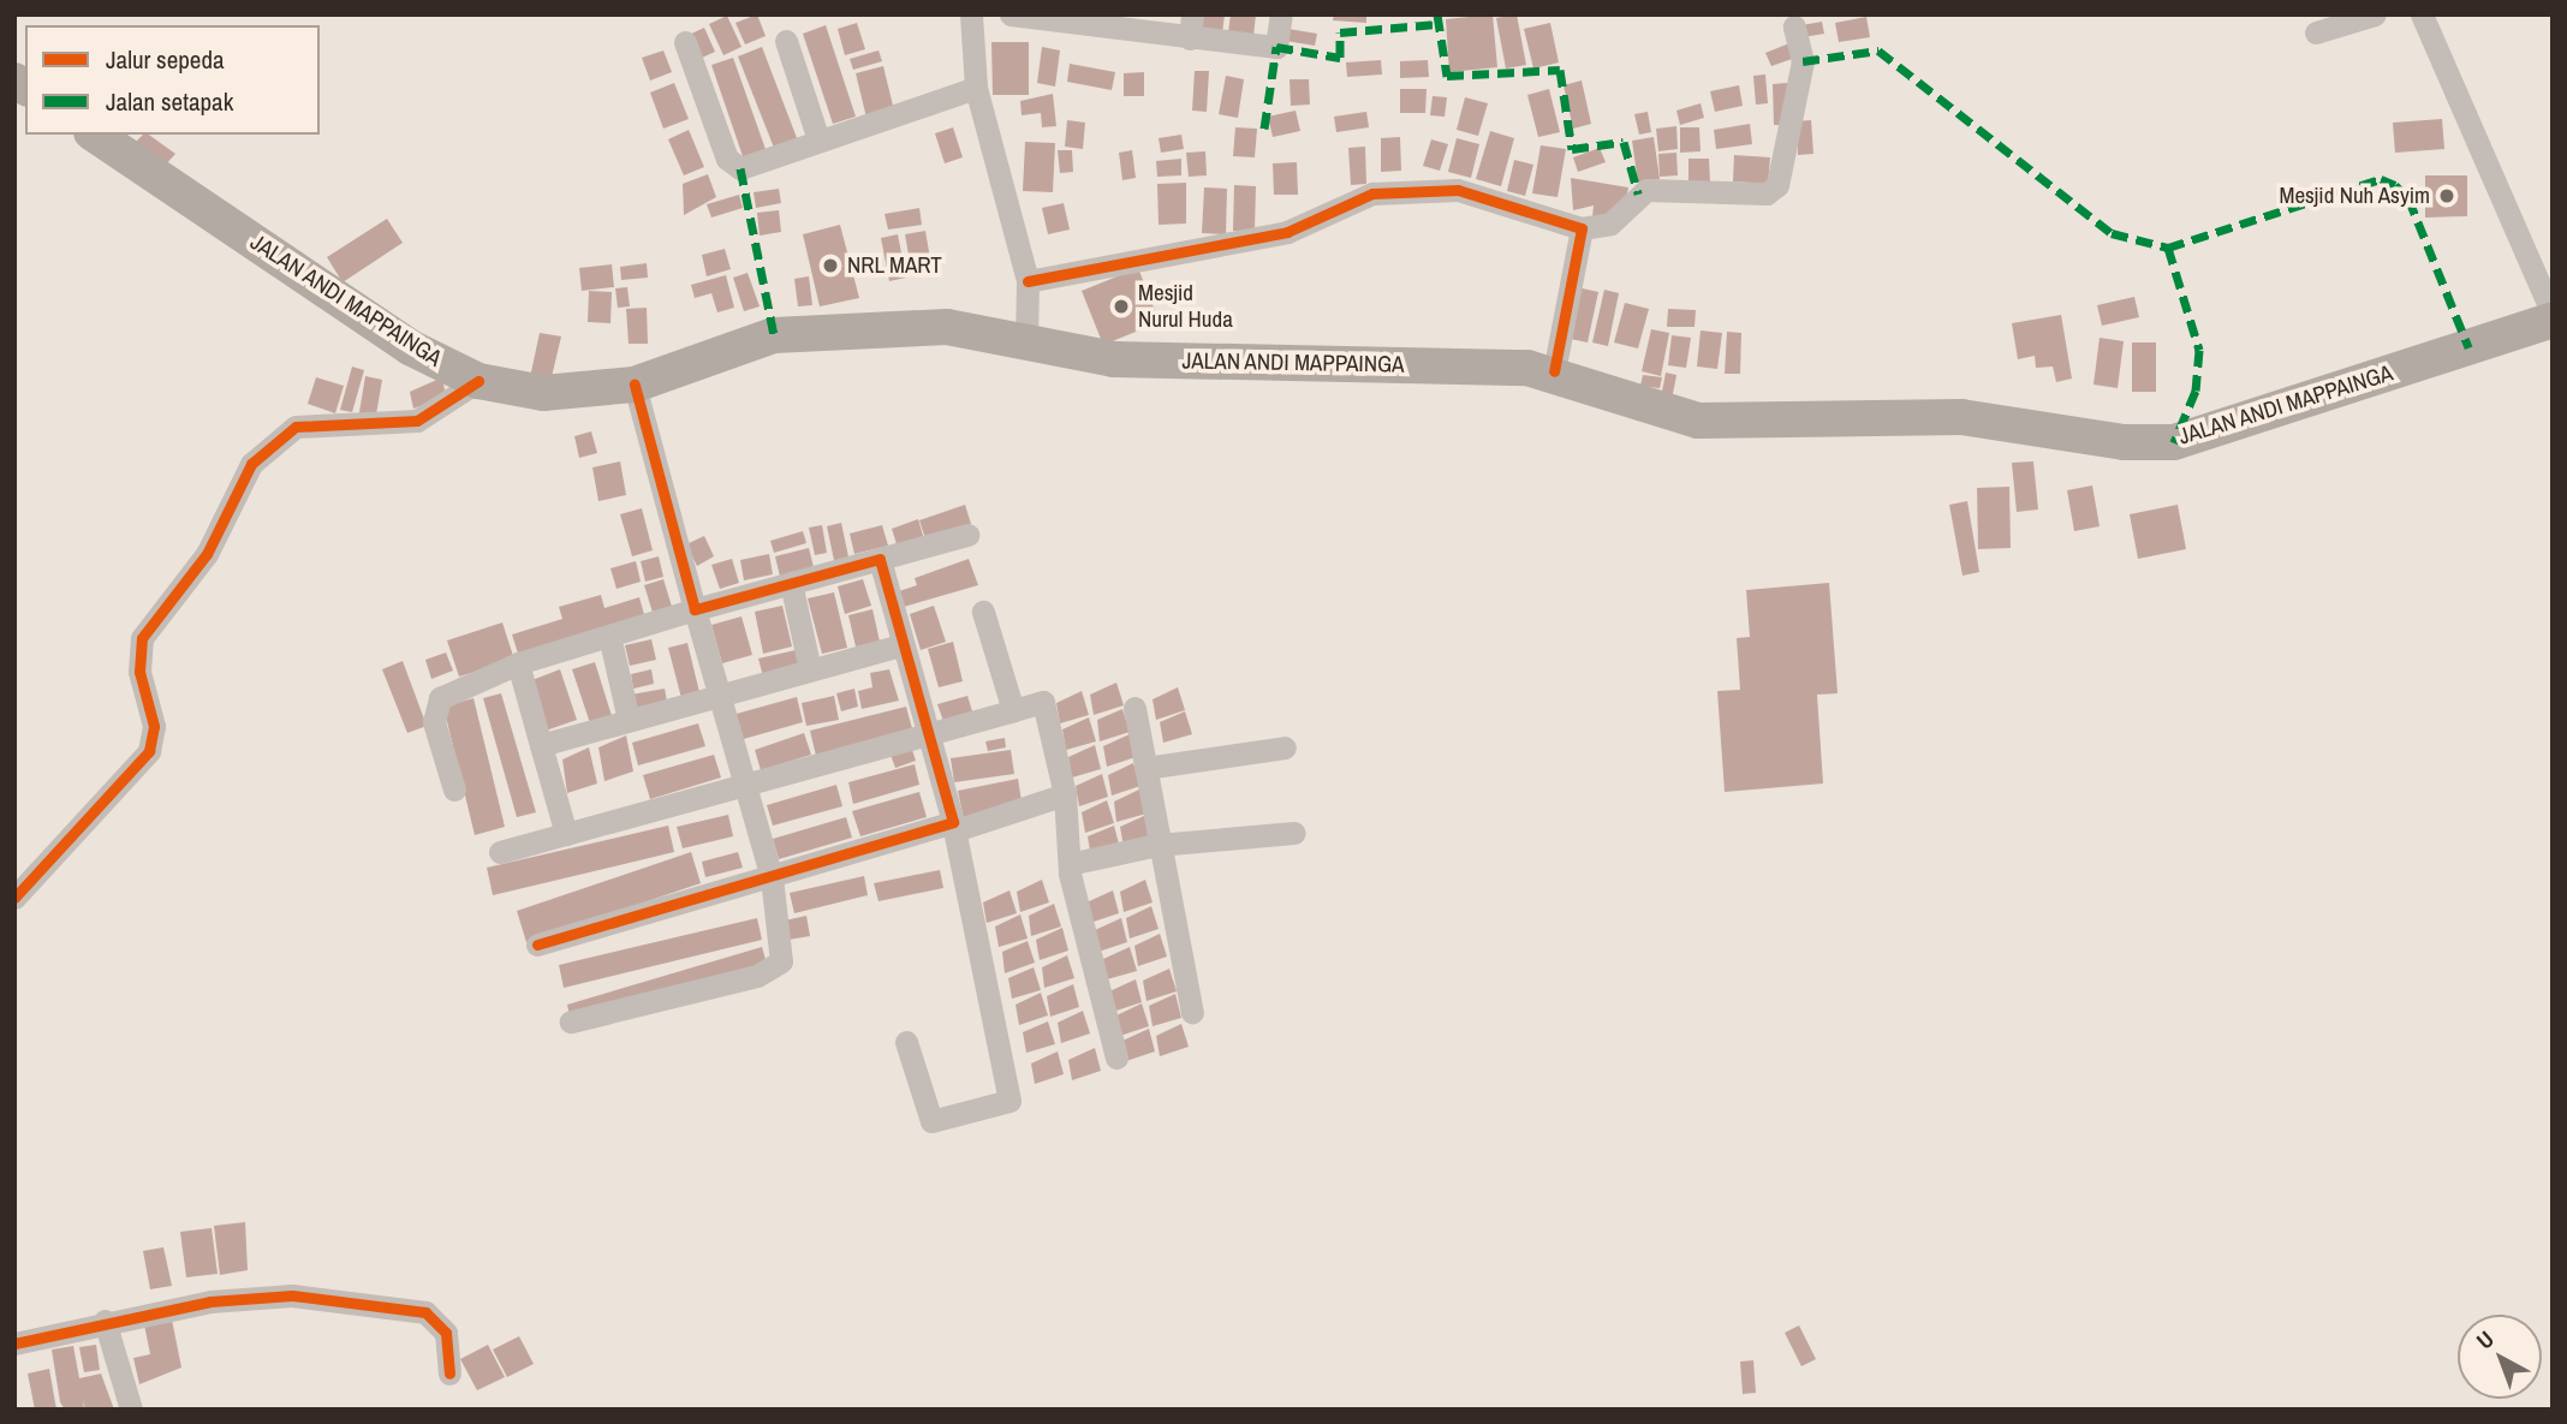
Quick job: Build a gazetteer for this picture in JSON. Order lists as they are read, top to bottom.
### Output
{
  "streets": {
    "main road": ["JALAN ANDI MAPPAINGA"]
  },
  "places": ["Mesjid Nuh Asyim", "NRL MART", "Mesjid Nurul Huda"],
  "legend": ["Jalur sepeda", "Jalan setapak"],
  "north": "top left"
}
